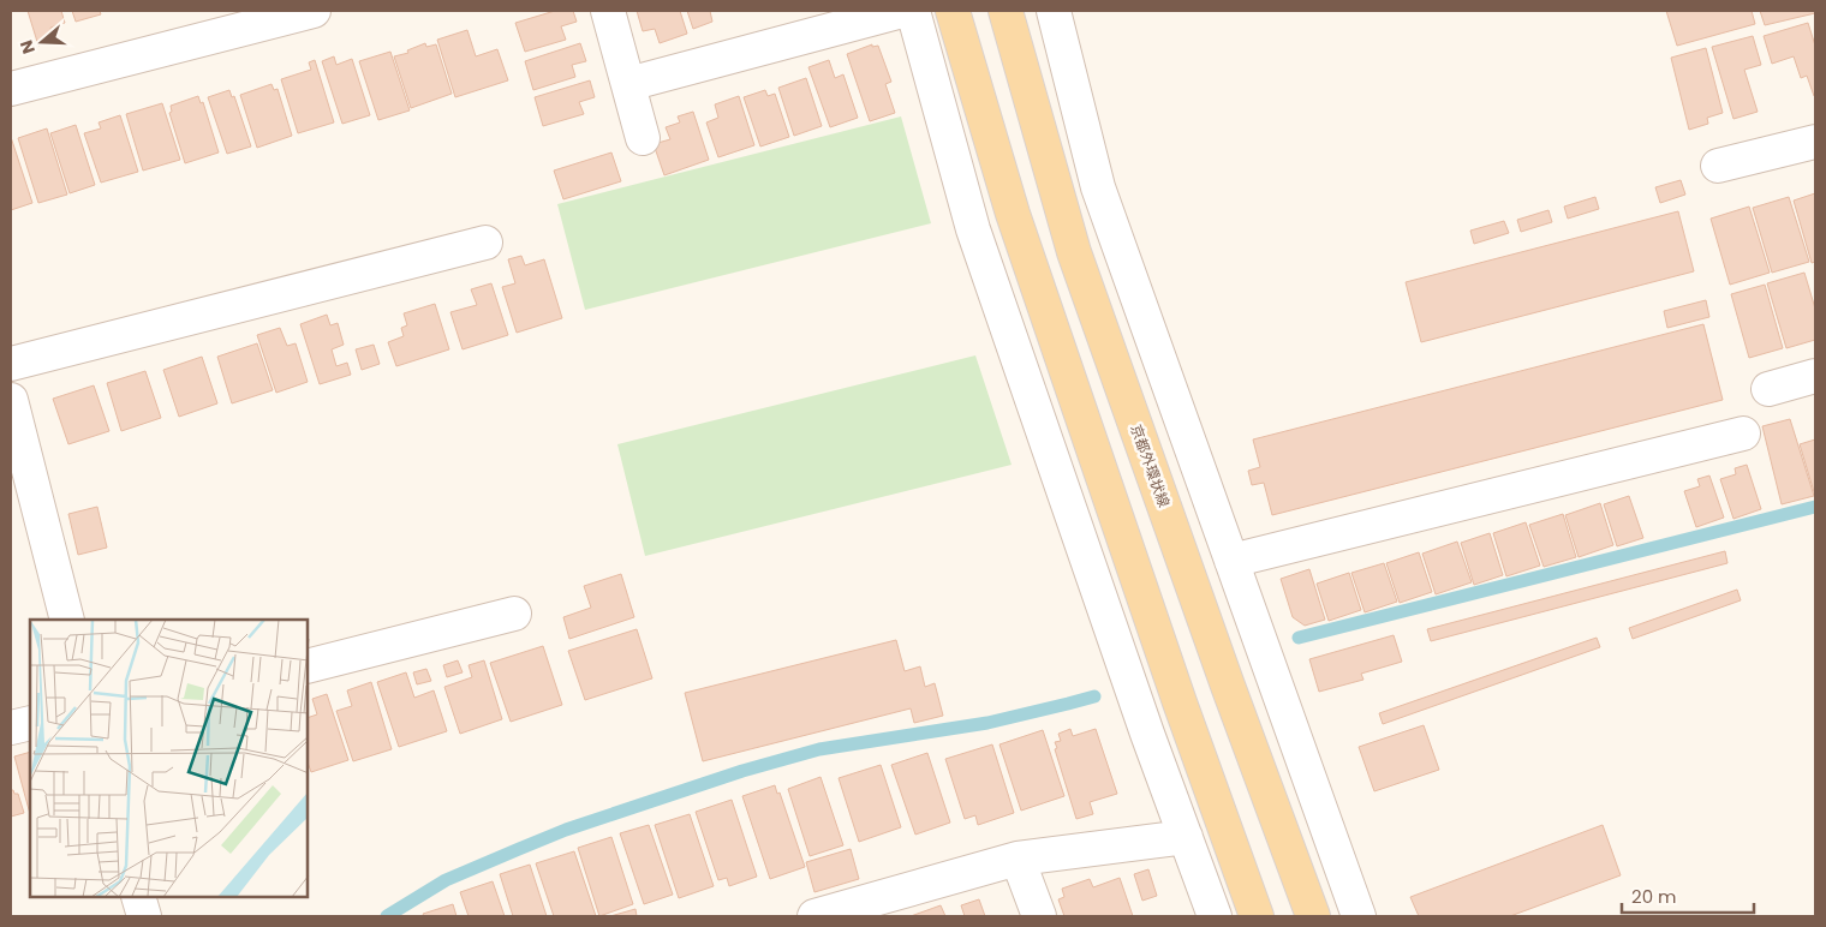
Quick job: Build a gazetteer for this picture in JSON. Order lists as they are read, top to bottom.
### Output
{
  "streets": {
    "main road": ["京都外環状線"]
  },
  "scale_bar": "20 m",
  "north": "left"
}
